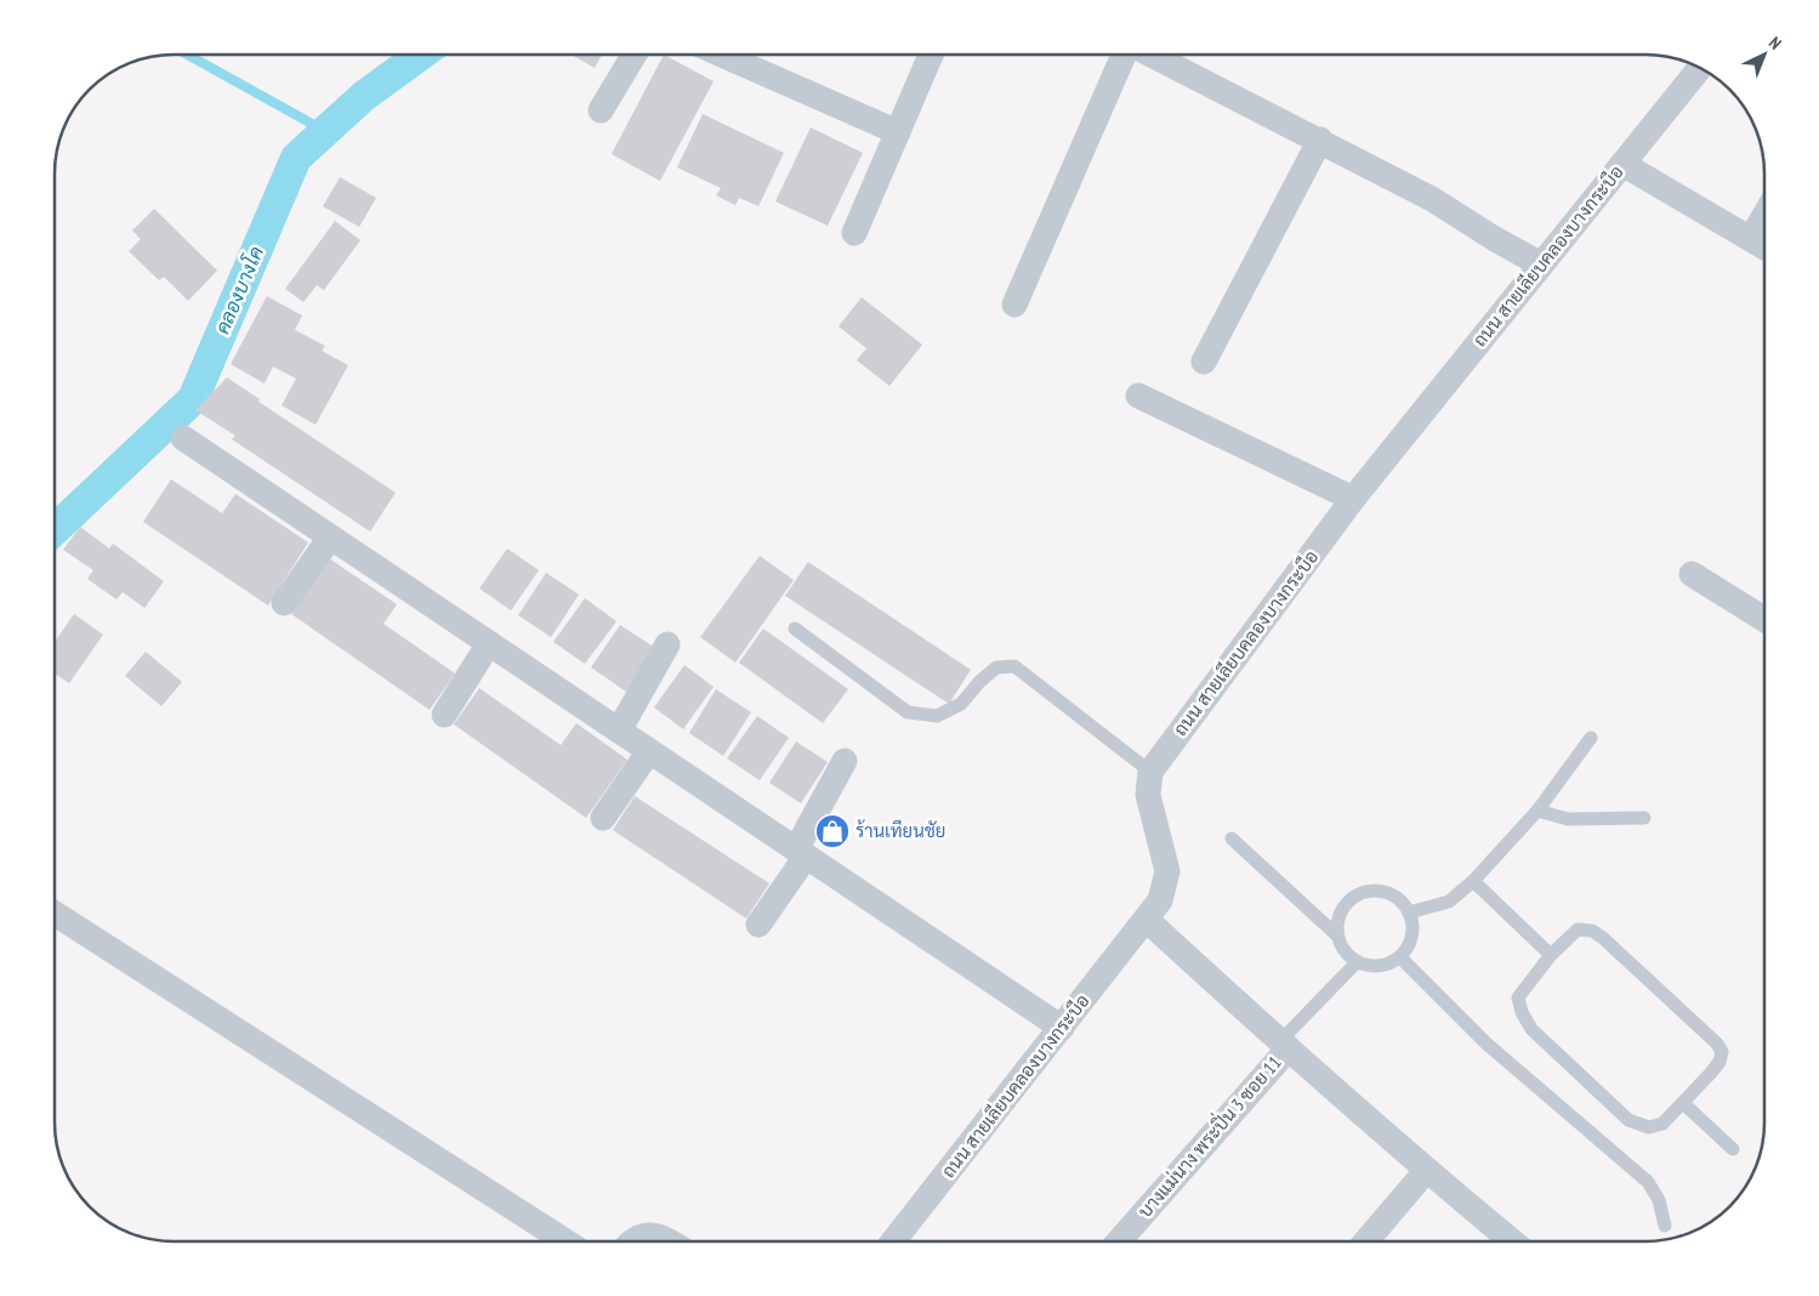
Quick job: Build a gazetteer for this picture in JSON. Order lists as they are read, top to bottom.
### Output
{
  "streets": {
    "street": ["ถนน สายเลียบคลองบางกระบือ", "บางแม่นาง พระปิ่น 3 ซอย 11"]
  },
  "water": ["คลองบางโค"],
  "places": {
    "shop": ["ร้านเทียนชัย"]
  },
  "north": "top right"
}
